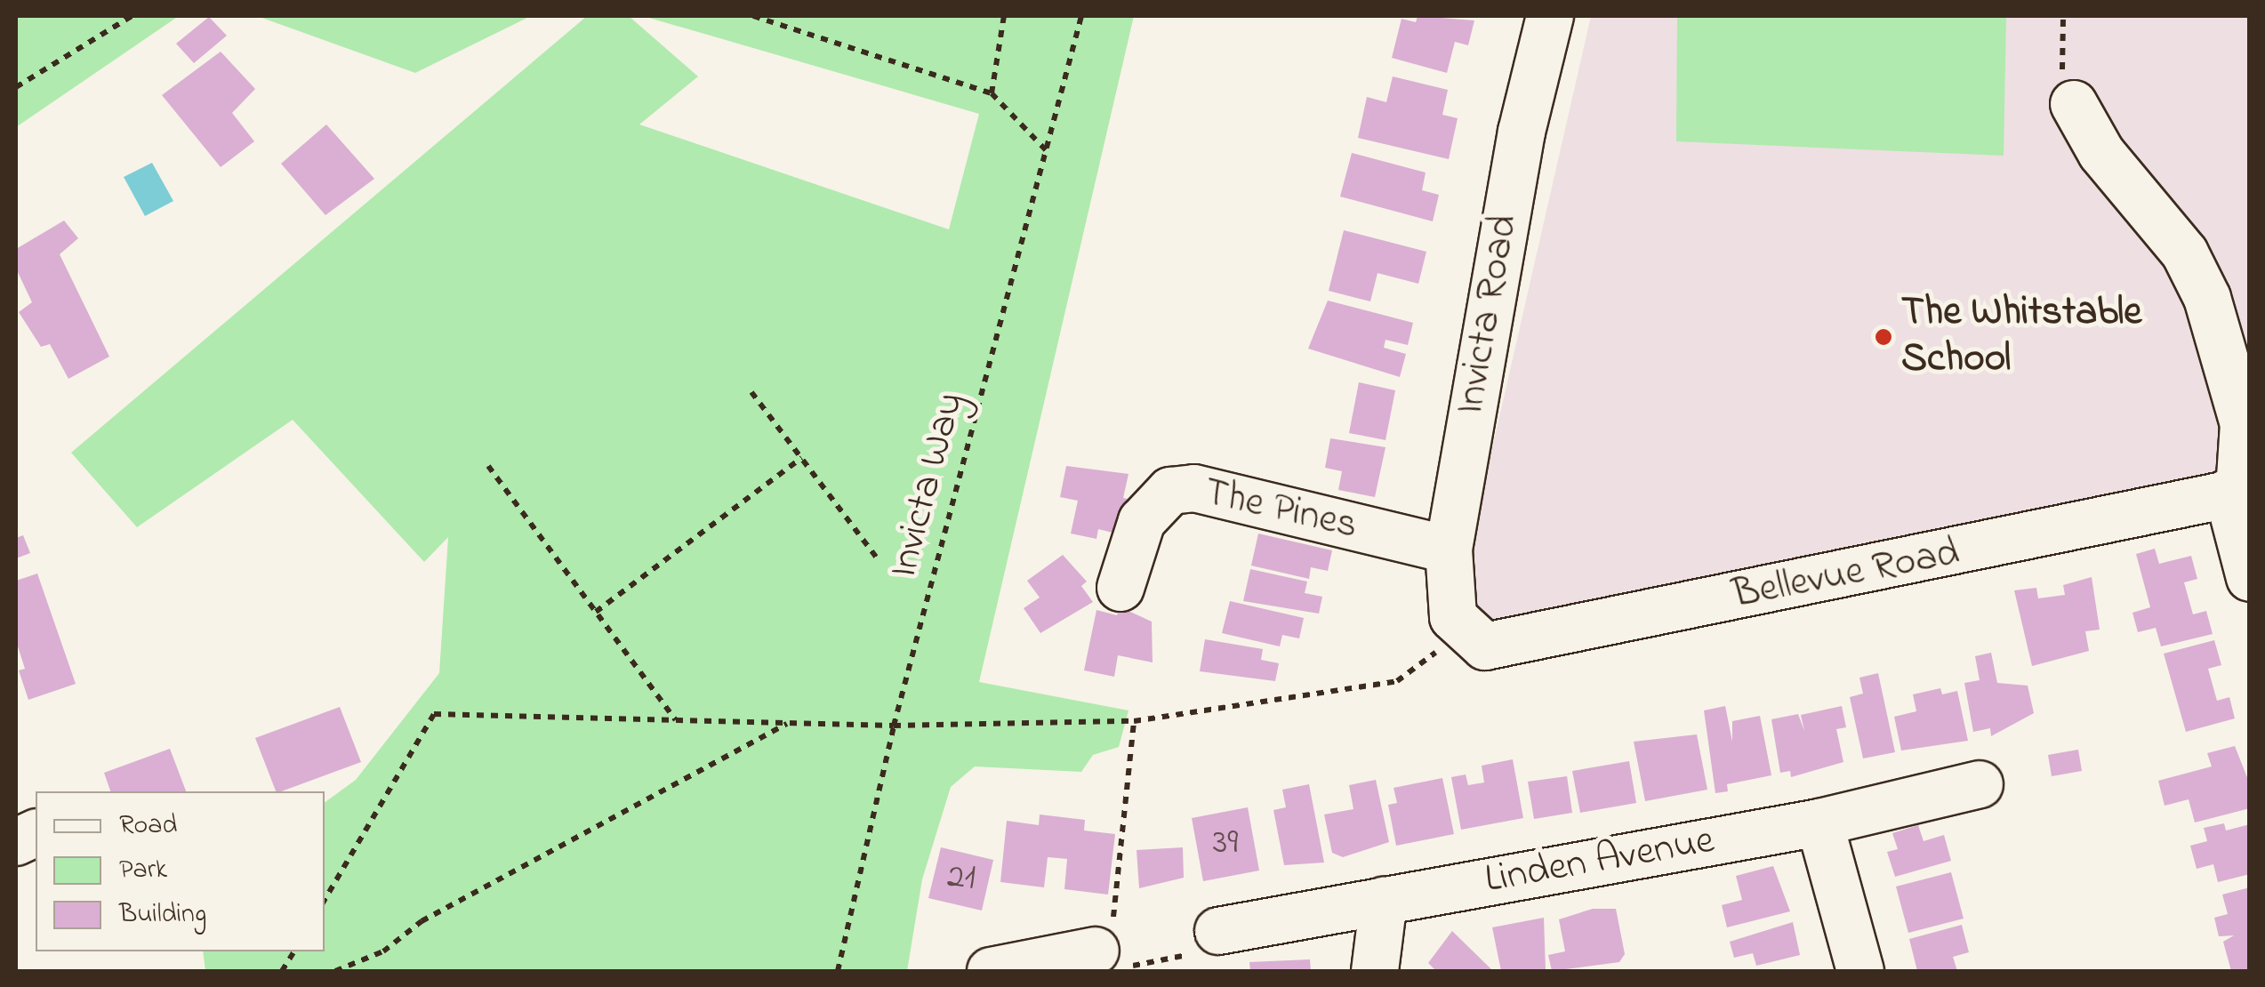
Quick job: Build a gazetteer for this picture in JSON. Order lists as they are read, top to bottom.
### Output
{
  "streets": {
    "street": [
      "Invicta Road",
      "The Pines",
      "Bellevue Road",
      "Linden Avenue"
    ],
    "path": ["Invicta Way"]
  },
  "crossings": [
    ["Invicta Road", "The Pines"],
    ["Invicta Road", "Bellevue Road"]
  ],
  "places": ["The Whitstable School"],
  "house_numbers": ["39", "21"],
  "legend": ["Road", "Park", "Building"]
}
